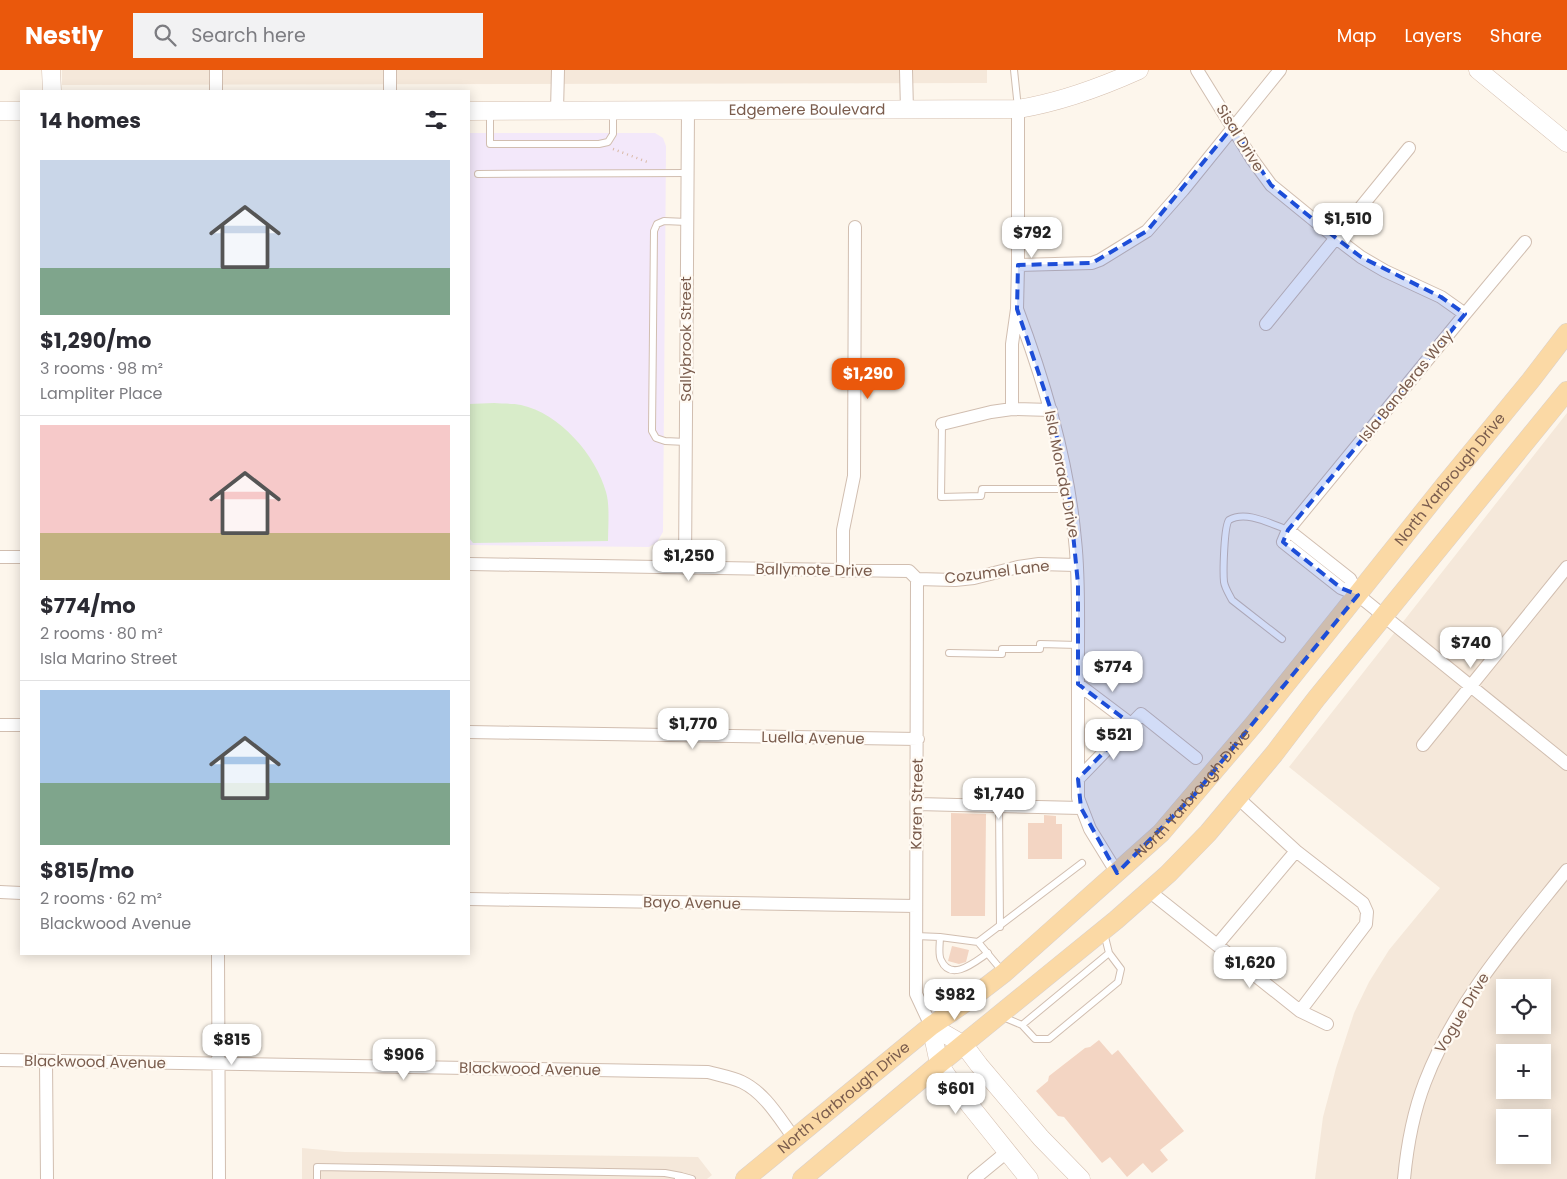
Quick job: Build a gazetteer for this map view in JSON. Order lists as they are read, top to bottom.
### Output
{
  "streets": {
    "main road": ["Edgemere Boulevard", "North Yarbrough Drive"],
    "street": [
      "Sisal Drive",
      "Sallybrook Street",
      "Isla Banderas Way",
      "Isla Morada Drive",
      "Ballymote Drive",
      "Cozumel Lane",
      "Luella Avenue",
      "Karen Street",
      "Bayo Avenue",
      "Vogue Drive",
      "Blackwood Avenue"
    ]
  },
  "crossings": [
    ["Edgemere Boulevard", "Sallybrook Street"],
    ["Edgemere Boulevard", "Isla Morada Drive"],
    ["Sisal Drive", "Isla Banderas Way"],
    ["Sallybrook Street", "Ballymote Drive"],
    ["Isla Morada Drive", "North Yarbrough Drive"],
    ["Isla Morada Drive", "Cozumel Lane"],
    ["North Yarbrough Drive", "Karen Street"],
    ["North Yarbrough Drive", "Blackwood Avenue"],
    ["Ballymote Drive", "Cozumel Lane"],
    ["Ballymote Drive", "Karen Street"],
    ["Cozumel Lane", "Karen Street"],
    ["Luella Avenue", "Karen Street"],
    ["Karen Street", "Bayo Avenue"]
  ],
  "page": {
    "header": "Nestly",
    "search": "Search here",
    "nav": ["Map", "Layers", "Share"],
    "heading": "14 homes",
    "list": [
      {
        "name": "$1,290/mo",
        "note": "3 rooms · 98 m² · Lampliter Place"
      },
      {
        "name": "$774/mo",
        "note": "2 rooms · 80 m² · Isla Marino Street"
      },
      {
        "name": "$815/mo",
        "note": "2 rooms · 62 m² · Blackwood Avenue"
      }
    ],
    "price": [
      "$1,510",
      "$792",
      "$1,290",
      "$1,250",
      "$740",
      "$774",
      "$1,770",
      "$521",
      "$1,740",
      "$1,620",
      "$982",
      "$815",
      "$906",
      "$601"
    ],
    "map_buttons": ["+", "−"]
  }
}
